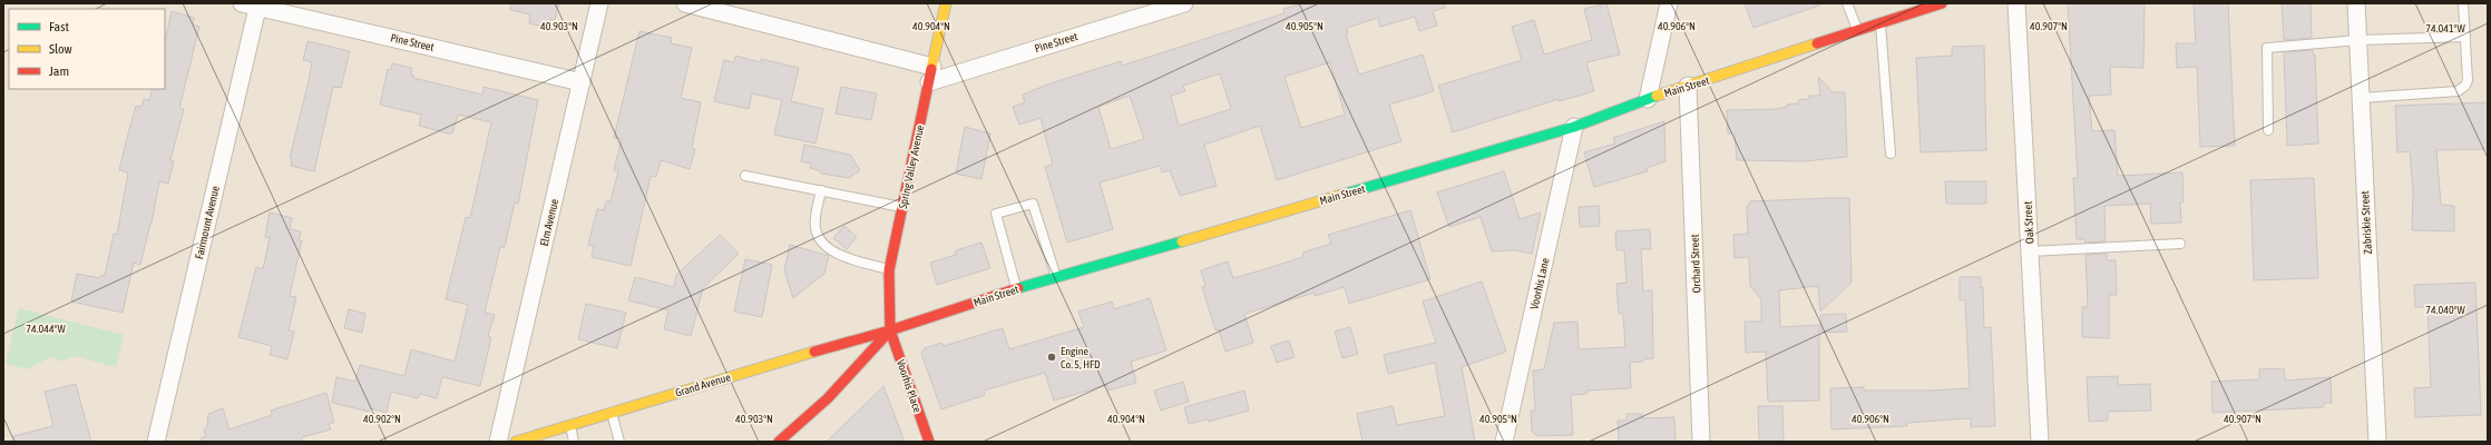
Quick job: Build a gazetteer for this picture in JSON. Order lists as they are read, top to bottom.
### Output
{
  "streets": {
    "street": [
      "Pine Street",
      "Main Street",
      "Spring Valley Avenue",
      "Fairmount Avenue",
      "Elm Avenue",
      "Oak Street",
      "Zabriskie Street",
      "Orchard Street",
      "Voorhis Lane",
      "Grand Avenue",
      "Voorhis Place"
    ]
  },
  "crossings": [
    ["Pine Street", "Spring Valley Avenue"],
    ["Pine Street", "Fairmount Avenue"],
    ["Pine Street", "Elm Avenue"],
    ["Main Street", "Spring Valley Avenue"],
    ["Main Street", "Orchard Street"],
    ["Main Street", "Voorhis Lane"],
    ["Main Street", "Grand Avenue"],
    ["Main Street", "Voorhis Place"],
    ["Spring Valley Avenue", "Grand Avenue"],
    ["Spring Valley Avenue", "Voorhis Place"],
    ["Grand Avenue", "Voorhis Place"]
  ],
  "places": ["Engine Co. 5, HFD"],
  "legend": ["Fast", "Slow", "Jam"],
  "coordinates": [
    "40.903°N",
    "40.904°N",
    "40.905°N",
    "40.906°N",
    "40.907°N",
    "74.041°W",
    "74.040°W",
    "74.044°W",
    "40.902°N"
  ]
}
